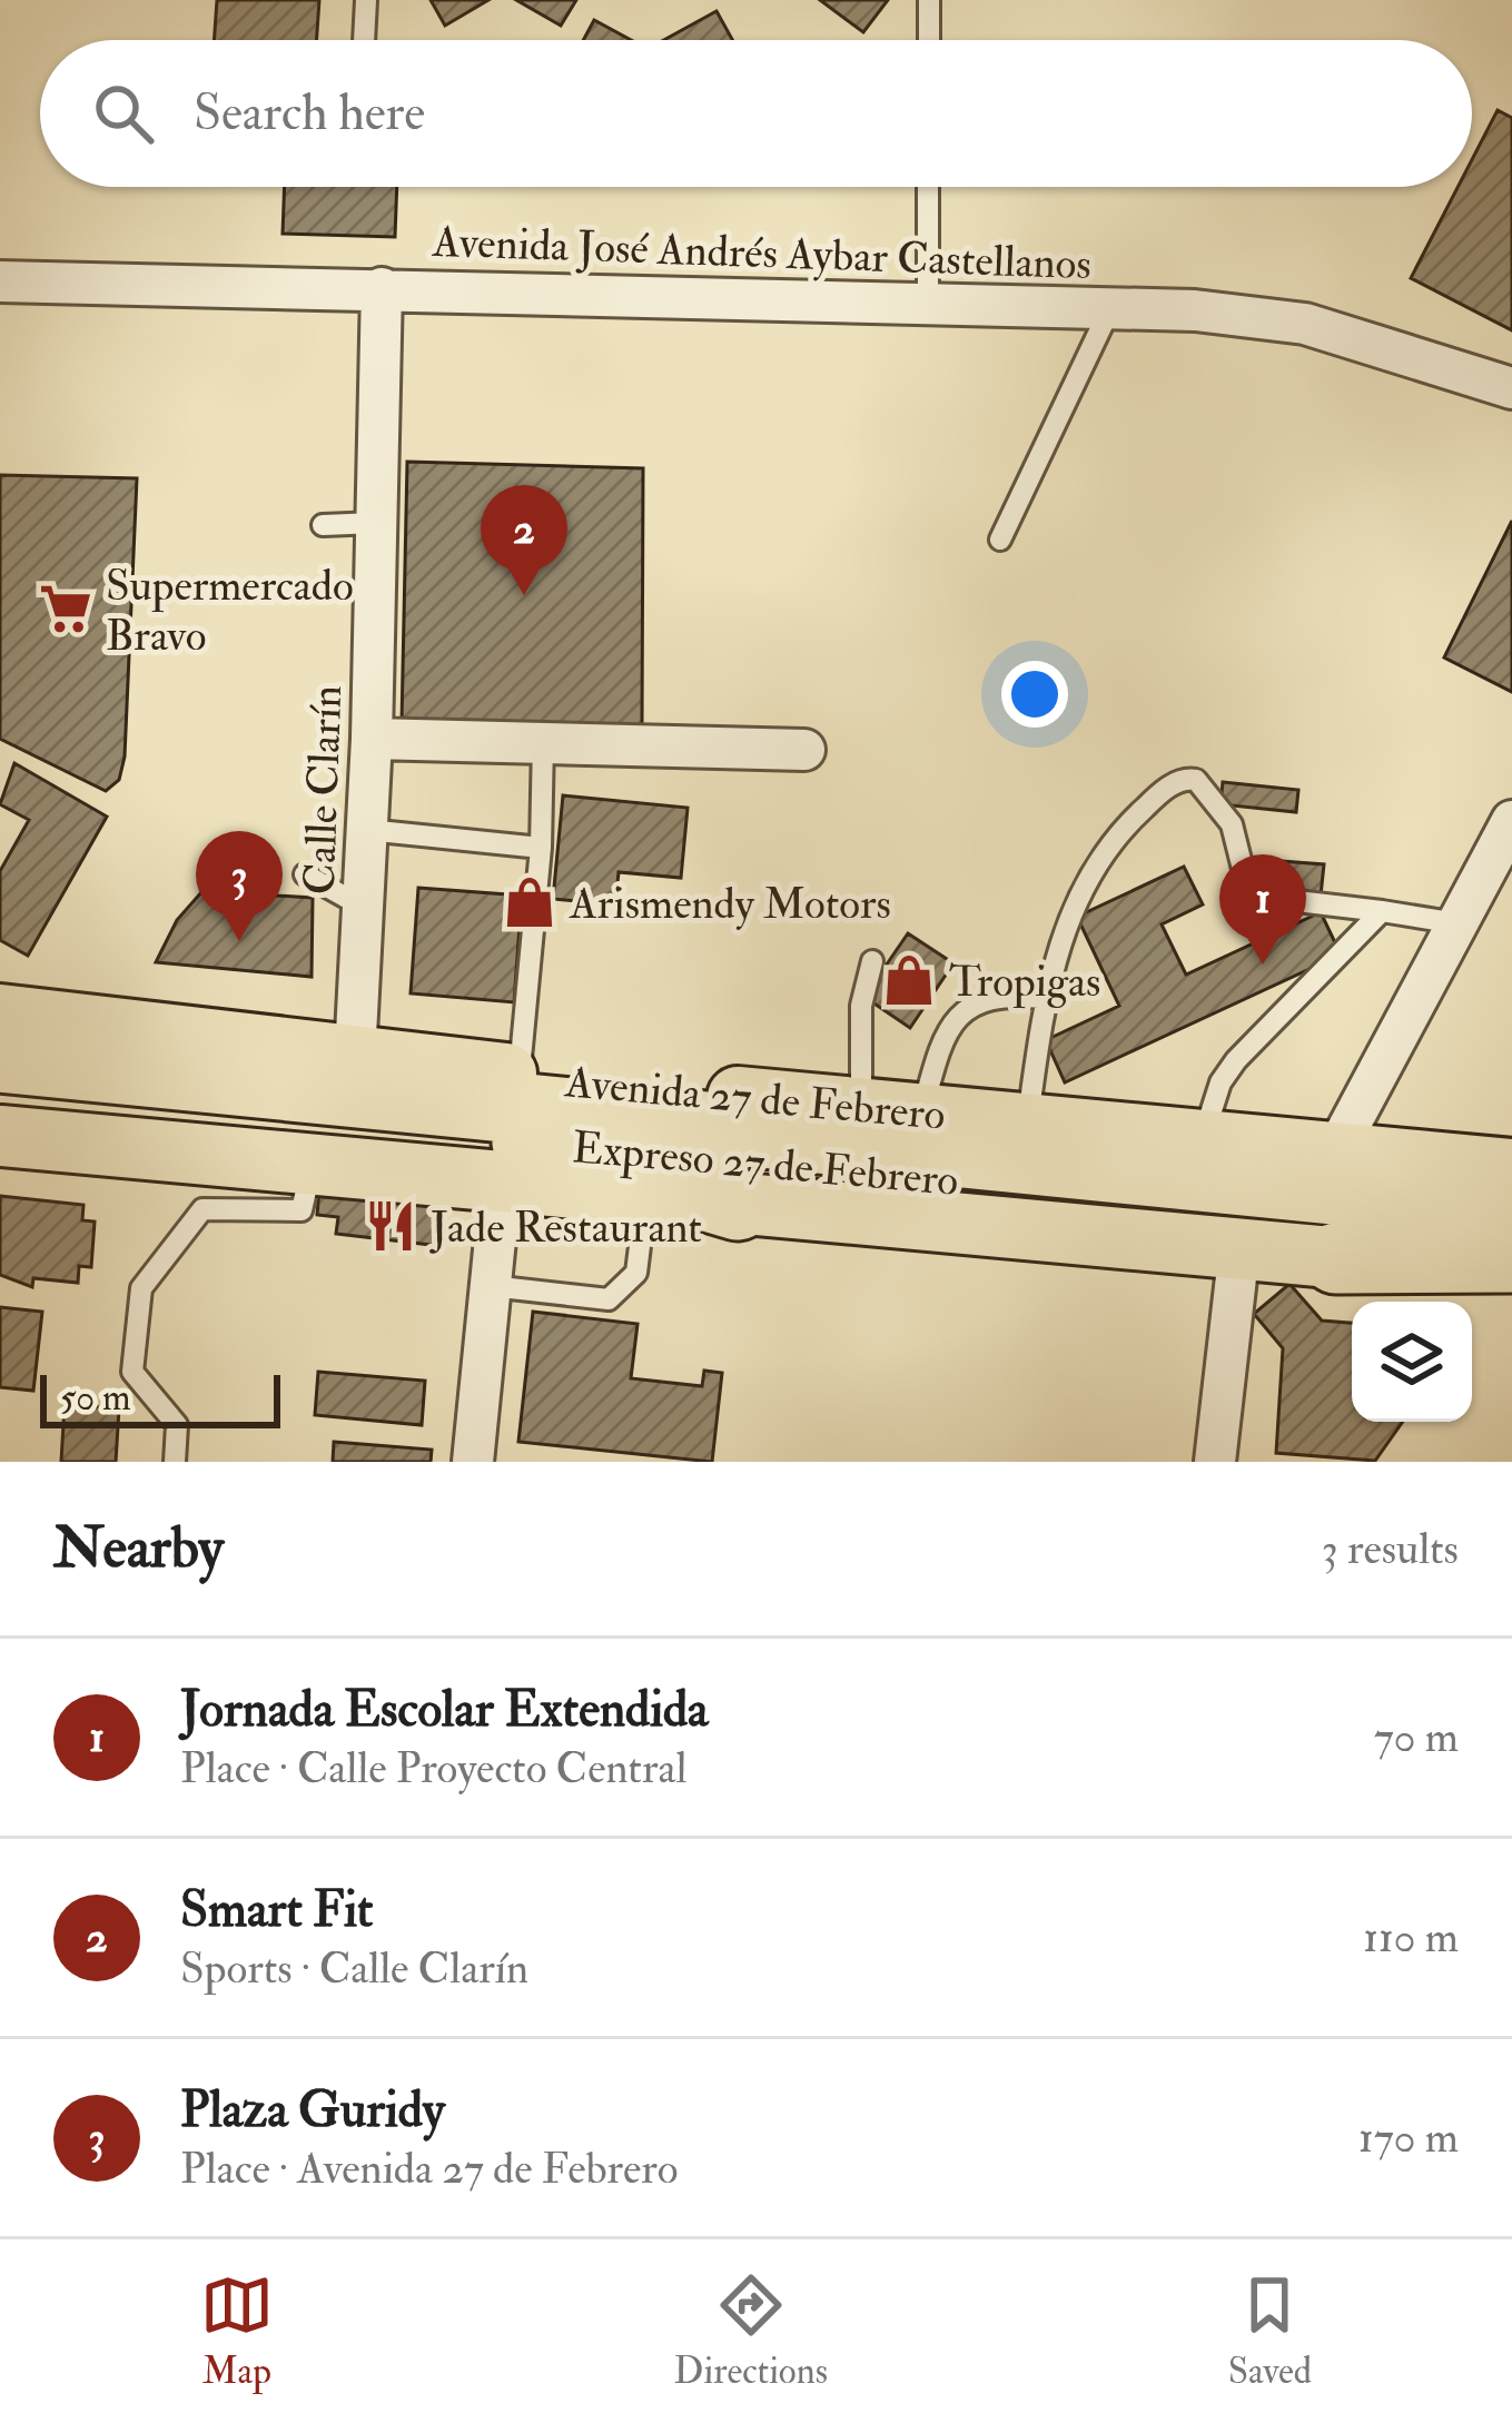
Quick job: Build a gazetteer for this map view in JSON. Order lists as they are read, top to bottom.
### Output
{
  "streets": {
    "highway": ["Expreso 27 de Febrero"],
    "main road": ["Avenida 27 de Febrero"],
    "street": ["Avenida José Andrés Aybar Castellanos", "Calle Clarín"]
  },
  "crossings": [
    ["Avenida José Andrés Aybar Castellanos", "Calle Clarín"],
    ["Calle Clarín", "Avenida 27 de Febrero"],
    ["Avenida 27 de Febrero", "Expreso 27 de Febrero"]
  ],
  "places": {
    "supermarket": ["Supermercado Bravo"],
    "shop": ["Arismendy Motors", "Tropigas"],
    "restaurant": ["Jade Restaurant"]
  },
  "scale_bar": "50 m",
  "page": {
    "search": "Search here",
    "pins": ["2", "3", "1"],
    "scale": "50 m",
    "heading": ["Nearby", "3 results"],
    "list": [
      {
        "mark": "1",
        "name": "Jornada Escolar Extendida",
        "note": "Place · Calle Proyecto Central",
        "value": "70 m"
      },
      {
        "mark": "2",
        "name": "Smart Fit",
        "note": "Sports · Calle Clarín",
        "value": "110 m"
      },
      {
        "mark": "3",
        "name": "Plaza Guridy",
        "note": "Place · Avenida 27 de Febrero",
        "value": "170 m"
      }
    ],
    "nav": ["Map", "Directions", "Saved"]
  }
}
